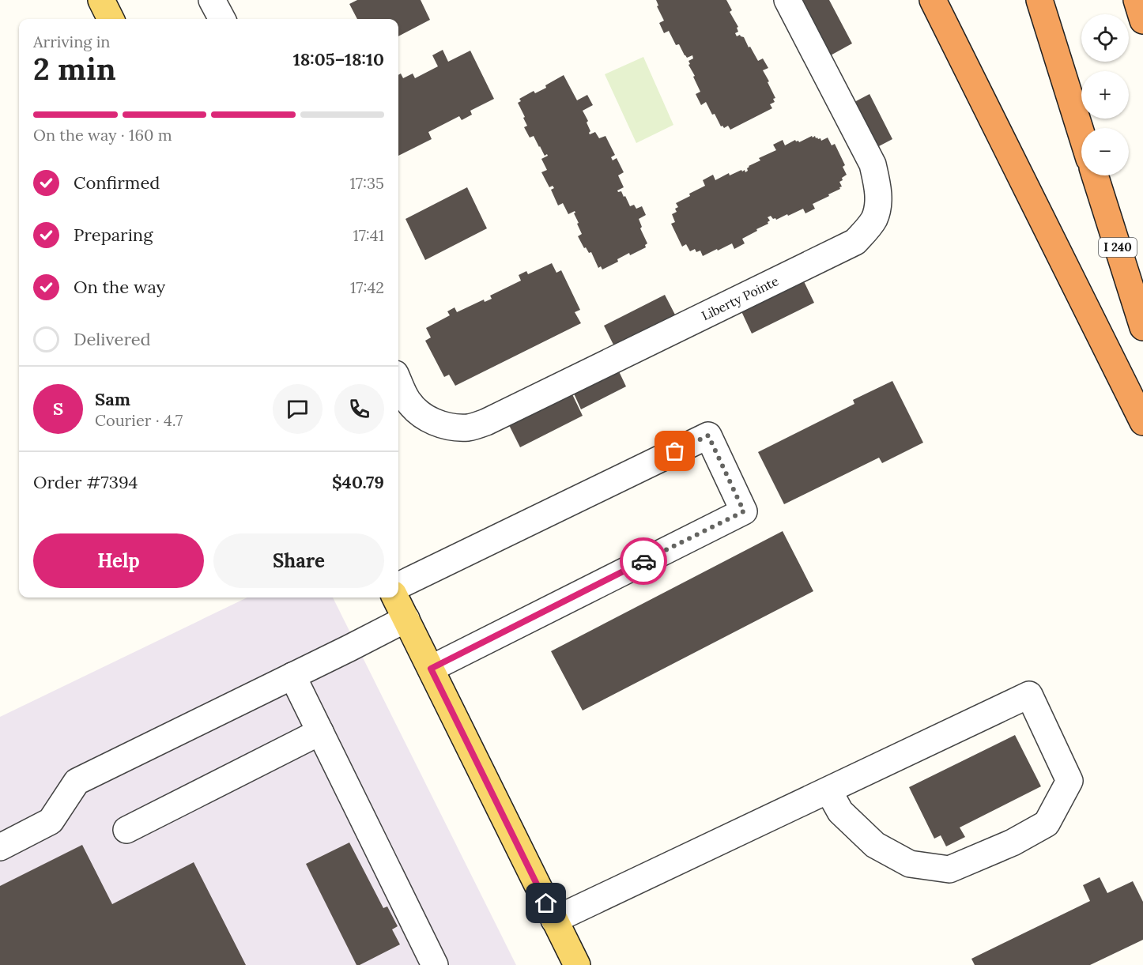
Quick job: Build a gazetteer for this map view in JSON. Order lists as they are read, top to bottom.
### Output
{
  "streets": {
    "highway": ["I 240"],
    "street": ["Liberty Pointe"]
  },
  "page": {
    "map_buttons": ["+", "−"],
    "heading": ["2 min", "Arriving in", "18:05–18:10"],
    "panel": [
      "Sam",
      "Courier · 4.7",
      "Order #7394",
      "$40.79"
    ],
    "bar": "On the way · 160 m",
    "list": [
      ["Confirmed", "17:35"],
      ["Preparing", "17:41"],
      ["On the way", "17:42"],
      "Delivered"
    ],
    "round": "S",
    "buttons": ["Help", "Share"]
  }
}
